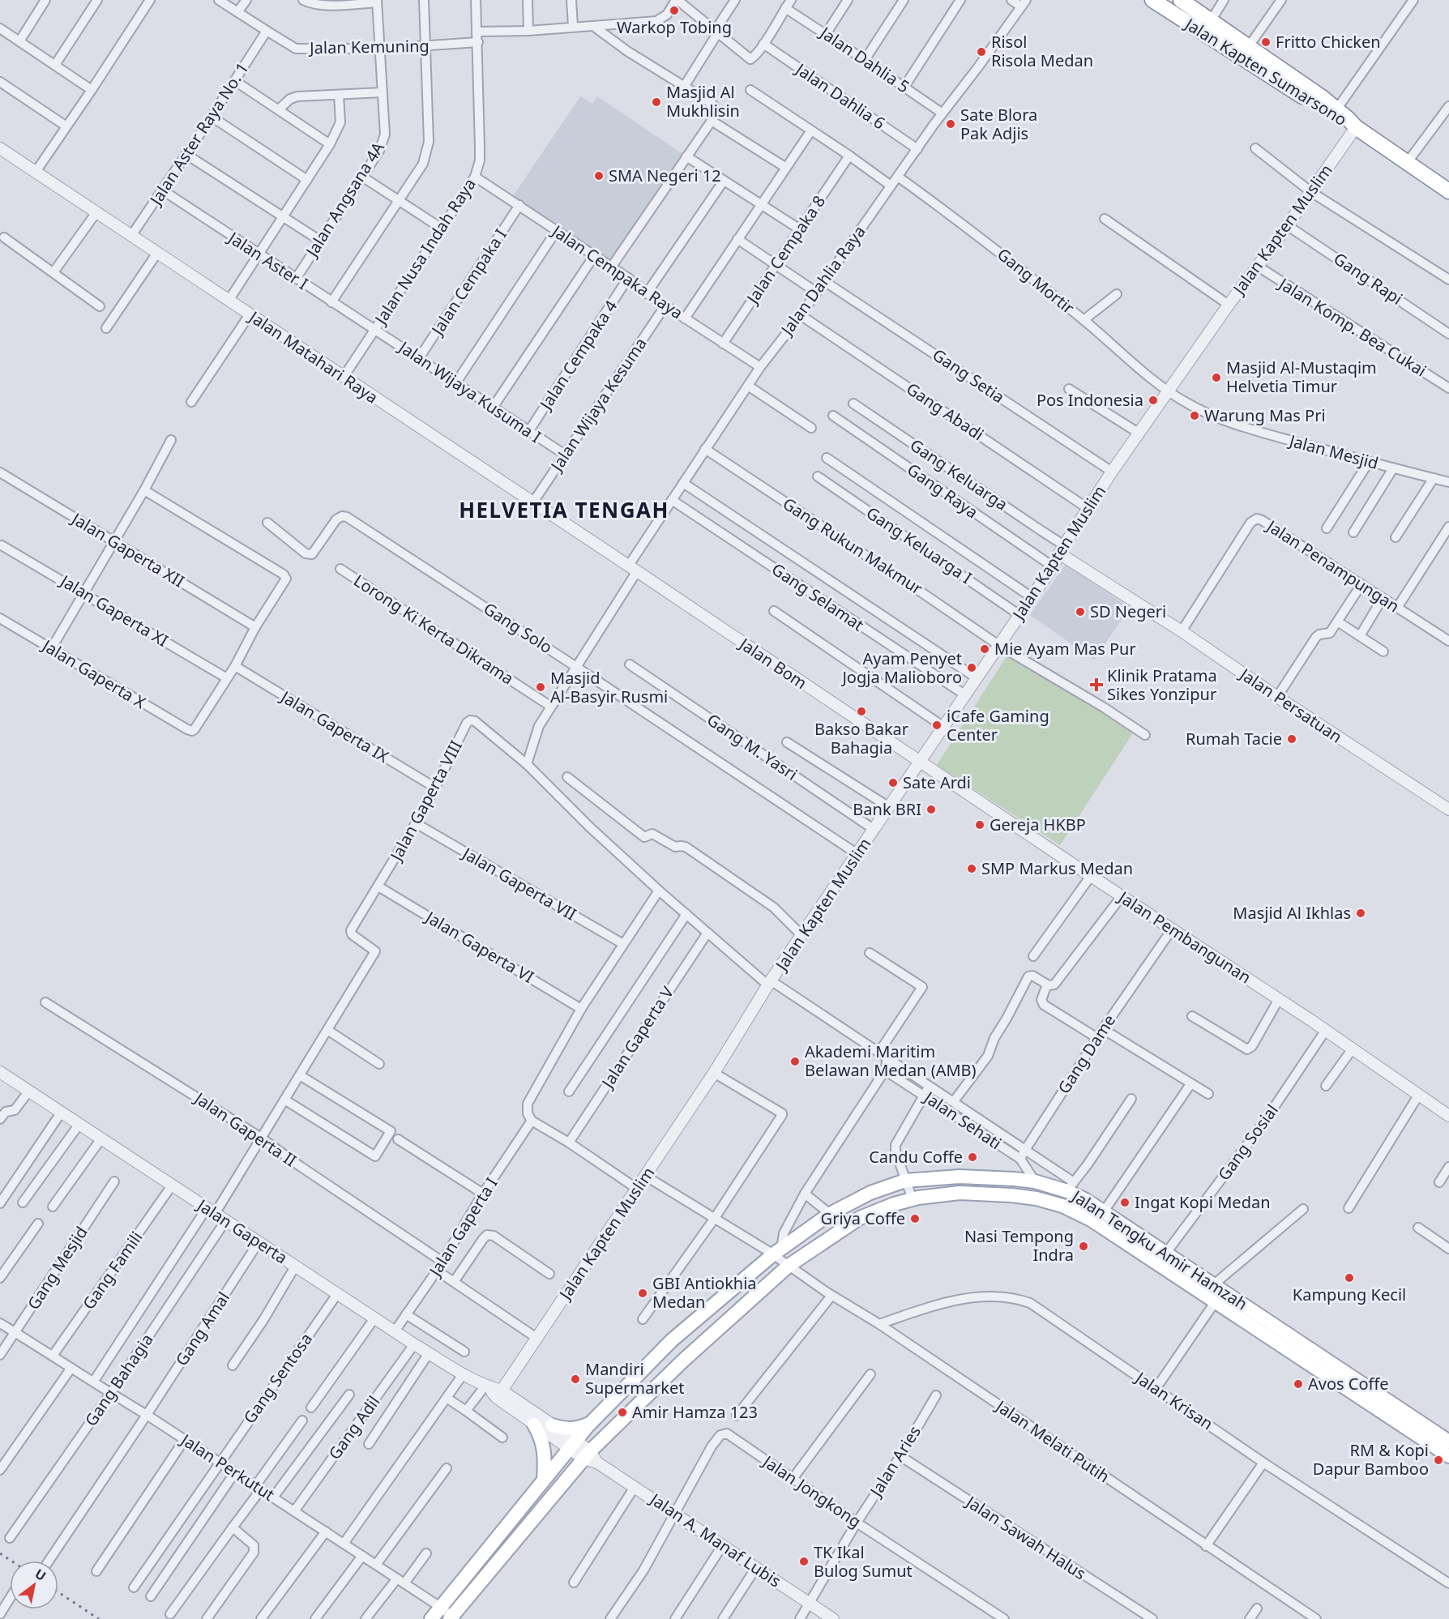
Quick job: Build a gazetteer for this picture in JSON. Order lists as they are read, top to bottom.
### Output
{
  "streets": {
    "highway": ["Jalan Kapten Sumarsono"],
    "main road": ["Jalan Tengku Amir Hamzah"],
    "street": [
      "Jalan Kemuning",
      "Jalan Dahlia 5",
      "Jalan Dahlia 6",
      "Jalan Aster Raya No. 1",
      "Jalan Angsana 4A",
      "Jalan Kapten Muslim",
      "Jalan Cempaka 8",
      "Jalan Nusa Indah Raya",
      "Jalan Aster I",
      "Jalan Cempaka Raya",
      "Gang Rapi",
      "Jalan Dahlia Raya",
      "Gang Mortir",
      "Jalan Cempaka I",
      "Jalan Komp. Bea Cukai",
      "Jalan Cempaka 4",
      "Jalan Matahari Raya",
      "Gang Setia",
      "Jalan Wijaya Kusuma I",
      "Jalan Wijaya Kesuma",
      "Gang Abadi",
      "Jalan Mesjid",
      "Gang Keluarga",
      "Gang Raya",
      "Gang Keluarga I",
      "Gang Rukun Makmur",
      "Jalan Gaperta XII",
      "Jalan Penampungan",
      "Gang Selamat",
      "Jalan Gaperta XI",
      "Gang Solo",
      "Lorong Ki Kerta Dikrama",
      "Jalan Bom",
      "Jalan Gaperta X",
      "Jalan Persatuan",
      "Jalan Gaperta IX",
      "Gang M. Yasri",
      "Jalan Gaperta VIII",
      "Jalan Gaperta VII",
      "Jalan Pembangunan",
      "Jalan Gaperta VI",
      "Jalan Gaperta V",
      "Gang Dame",
      "Jalan Sehati",
      "Jalan Gaperta II",
      "Gang Sosial",
      "Jalan Gaperta I",
      "Jalan Gaperta",
      "Gang Mesjid",
      "Gang Famili",
      "Gang Amal",
      "Gang Sentosa",
      "Gang Bahagia",
      "Jalan Krisan",
      "Gang Adil",
      "Jalan Melati Putih",
      "Jalan Aries",
      "Jalan Perkutut",
      "Jalan Jongkong",
      "Jalan Sawah Halus",
      "Jalan A. Manaf Lubis"
    ]
  },
  "crossings": [
    ["Jalan Kemuning", "Jalan Aster Raya No. 1"],
    ["Jalan Kemuning", "Jalan Angsana 4A"],
    ["Jalan Kemuning", "Jalan Nusa Indah Raya"],
    ["Jalan Dahlia 5", "Jalan Dahlia Raya"],
    ["Jalan Kapten Sumarsono", "Jalan Kapten Muslim"],
    ["Jalan Dahlia 6", "Jalan Dahlia Raya"],
    ["Jalan Aster Raya No. 1", "Jalan Aster I"],
    ["Jalan Aster Raya No. 1", "Jalan Matahari Raya"],
    ["Jalan Angsana 4A", "Jalan Aster I"],
    ["Jalan Kapten Muslim", "Gang Rapi"],
    ["Jalan Kapten Muslim", "Gang Mortir"],
    ["Jalan Kapten Muslim", "Jalan Komp. Bea Cukai"],
    ["Jalan Kapten Muslim", "Gang Setia"],
    ["Jalan Kapten Muslim", "Gang Abadi"],
    ["Jalan Kapten Muslim", "Jalan Mesjid"],
    ["Jalan Kapten Muslim", "Gang Keluarga"],
    ["Jalan Kapten Muslim", "Gang Raya"],
    ["Jalan Kapten Muslim", "Gang Keluarga I"],
    ["Jalan Kapten Muslim", "Gang Rukun Makmur"],
    ["Jalan Kapten Muslim", "Gang Selamat"],
    ["Jalan Kapten Muslim", "Gang Solo"],
    ["Jalan Kapten Muslim", "Jalan Bom"],
    ["Jalan Kapten Muslim", "Jalan Persatuan"],
    ["Jalan Kapten Muslim", "Gang M. Yasri"],
    ["Jalan Kapten Muslim", "Jalan Gaperta VIII"],
    ["Jalan Kapten Muslim", "Jalan Pembangunan"],
    ["Jalan Kapten Muslim", "Jalan Gaperta"],
    ["Jalan Kapten Muslim", "Jalan Melati Putih"],
    ["Jalan Cempaka 8", "Jalan Cempaka Raya"],
    ["Jalan Nusa Indah Raya", "Jalan Aster I"],
    ["Jalan Nusa Indah Raya", "Jalan Cempaka Raya"],
    ["Jalan Nusa Indah Raya", "Jalan Matahari Raya"],
    ["Jalan Nusa Indah Raya", "Jalan Wijaya Kusuma I"],
    ["Jalan Aster I", "Jalan Wijaya Kusuma I"],
    ["Jalan Cempaka Raya", "Jalan Dahlia Raya"],
    ["Jalan Cempaka Raya", "Jalan Cempaka I"],
    ["Jalan Cempaka Raya", "Jalan Cempaka 4"],
    ["Jalan Cempaka Raya", "Jalan Wijaya Kesuma"],
    ["Jalan Dahlia Raya", "Gang Mortir"],
    ["Jalan Dahlia Raya", "Jalan Matahari Raya"],
    ["Jalan Dahlia Raya", "Gang Setia"],
    ["Jalan Dahlia Raya", "Gang Abadi"],
    ["Jalan Dahlia Raya", "Gang Rukun Makmur"],
    ["Jalan Dahlia Raya", "Gang Selamat"],
    ["Jalan Dahlia Raya", "Gang Solo"],
    ["Jalan Dahlia Raya", "Lorong Ki Kerta Dikrama"],
    ["Jalan Dahlia Raya", "Jalan Bom"],
    ["Jalan Dahlia Raya", "Jalan Gaperta VIII"],
    ["Gang Mortir", "Jalan Mesjid"],
    ["Jalan Cempaka I", "Jalan Wijaya Kusuma I"],
    ["Jalan Cempaka 4", "Jalan Wijaya Kusuma I"],
    ["Jalan Matahari Raya", "Jalan Wijaya Kesuma"],
    ["Jalan Matahari Raya", "Jalan Bom"],
    ["Jalan Wijaya Kusuma I", "Jalan Wijaya Kesuma"],
    ["Gang Keluarga", "Jalan Persatuan"],
    ["Jalan Penampungan", "Jalan Persatuan"],
    ["Jalan Gaperta XI", "Jalan Gaperta X"],
    ["Jalan Bom", "Jalan Pembangunan"],
    ["Jalan Gaperta IX", "Jalan Gaperta VIII"],
    ["Jalan Gaperta VIII", "Jalan Gaperta VII"],
    ["Jalan Gaperta VIII", "Jalan Gaperta VI"],
    ["Jalan Gaperta VIII", "Jalan Gaperta V"],
    ["Jalan Gaperta VIII", "Jalan Gaperta II"],
    ["Jalan Gaperta VIII", "Jalan Gaperta"],
    ["Jalan Gaperta VIII", "Jalan Perkutut"],
    ["Jalan Pembangunan", "Gang Dame"],
    ["Jalan Pembangunan", "Gang Sosial"],
    ["Gang Dame", "Jalan Sehati"],
    ["Jalan Gaperta II", "Jalan Gaperta I"],
    ["Gang Sosial", "Jalan Tengku Amir Hamzah"],
    ["Jalan Gaperta I", "Jalan Gaperta"],
    ["Jalan Gaperta", "Jalan Tengku Amir Hamzah"],
    ["Jalan Gaperta", "Gang Famili"],
    ["Jalan Gaperta", "Gang Amal"],
    ["Jalan Gaperta", "Gang Sentosa"],
    ["Jalan Gaperta", "Gang Bahagia"],
    ["Jalan Gaperta", "Gang Adil"],
    ["Jalan Gaperta", "Jalan A. Manaf Lubis"],
    ["Jalan Tengku Amir Hamzah", "Jalan Melati Putih"],
    ["Jalan Tengku Amir Hamzah", "Jalan A. Manaf Lubis"],
    ["Gang Mesjid", "Jalan Perkutut"],
    ["Gang Famili", "Jalan Perkutut"],
    ["Gang Amal", "Jalan Perkutut"],
    ["Gang Sentosa", "Jalan Perkutut"],
    ["Gang Bahagia", "Jalan Perkutut"],
    ["Jalan Krisan", "Jalan Melati Putih"],
    ["Gang Adil", "Jalan Perkutut"],
    ["Jalan Aries", "Jalan Jongkong"],
    ["Jalan Aries", "Jalan Sawah Halus"],
    ["Jalan Aries", "Jalan A. Manaf Lubis"],
    ["Jalan Jongkong", "Jalan A. Manaf Lubis"]
  ],
  "districts": ["HELVETIA TENGAH"],
  "places": {
    "other": [
      "Warkop Tobing",
      "Fritto Chicken",
      "Risol Risola Medan",
      "Masjid Al Mukhlisin",
      "Sate Blora Pak Adjis",
      "SMA Negeri 12",
      "Masjid Al-Mustaqim Helvetia Timur",
      "Pos Indonesia",
      "Warung Mas Pri",
      "SD Negeri",
      "Mie Ayam Mas Pur",
      "Ayam Penyet Jogja Malioboro",
      "Masjid Al-Basyir Rusmi",
      "Bakso Bakar Bahagia",
      "iCafe Gaming Center",
      "Rumah Tacie",
      "Sate Ardi",
      "Bank BRI",
      "Gereja HKBP",
      "SMP Markus Medan",
      "Masjid Al Ikhlas",
      "Akademi Maritim Belawan Medan (AMB)",
      "Candu Coffe",
      "Ingat Kopi Medan",
      "Griya Coffe",
      "Nasi Tempong Indra",
      "Kampung Kecil",
      "GBI Antiokhia Medan",
      "Mandiri Supermarket",
      "Avos Coffe",
      "Amir Hamza 123",
      "RM & Kopi Dapur Bamboo",
      "TK Ikal Bulog Sumut"
    ],
    "health": ["Klinik Pratama Sikes Yonzipur"]
  },
  "north": "top right"
}
